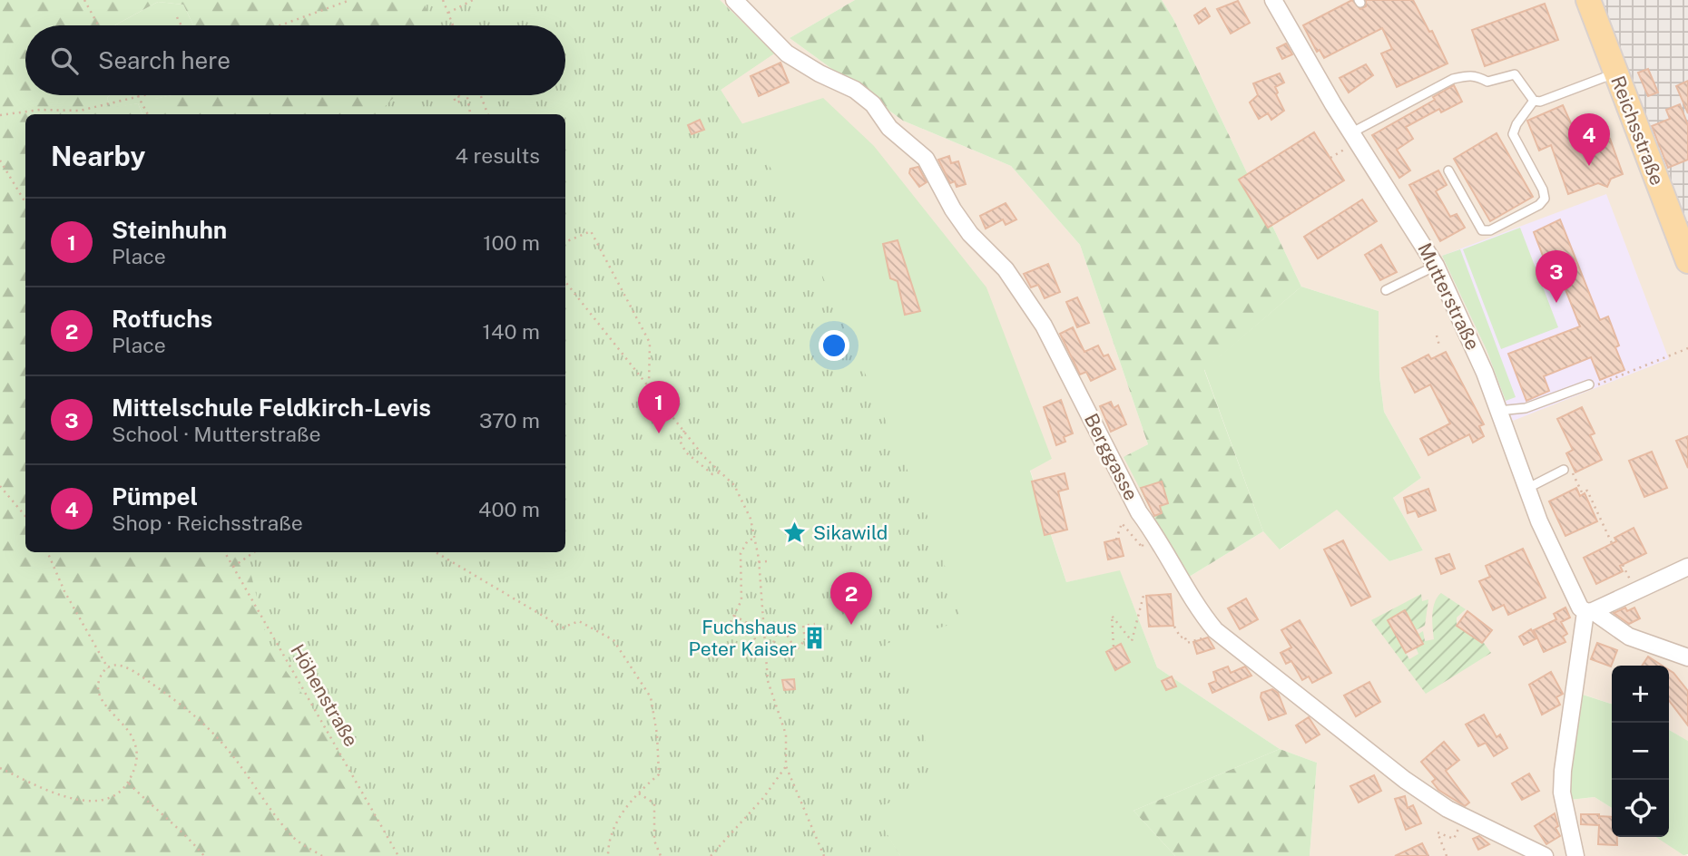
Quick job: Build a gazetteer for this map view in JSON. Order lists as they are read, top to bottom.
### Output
{
  "streets": {
    "main road": ["Reichsstraße"],
    "street": ["Mutterstraße", "Berggasse"],
    "path": ["Höhenstraße"]
  },
  "places": {
    "place": ["Sikawild"],
    "building": ["Fuchshaus Peter Kaiser"]
  },
  "page": {
    "search": "Search here",
    "pins": [
      "4",
      "3",
      "1",
      "2"
    ],
    "heading": ["Nearby", "4 results"],
    "list": [
      {
        "mark": "1",
        "name": "Steinhuhn",
        "note": "Place",
        "value": "100 m"
      },
      {
        "mark": "2",
        "name": "Rotfuchs",
        "note": "Place",
        "value": "140 m"
      },
      {
        "mark": "3",
        "name": "Mittelschule Feldkirch-Levis",
        "note": "School · Mutterstraße",
        "value": "370 m"
      },
      {
        "mark": "4",
        "name": "Pümpel",
        "note": "Shop · Reichsstraße",
        "value": "400 m"
      }
    ],
    "map_buttons": ["+", "−"]
  }
}
